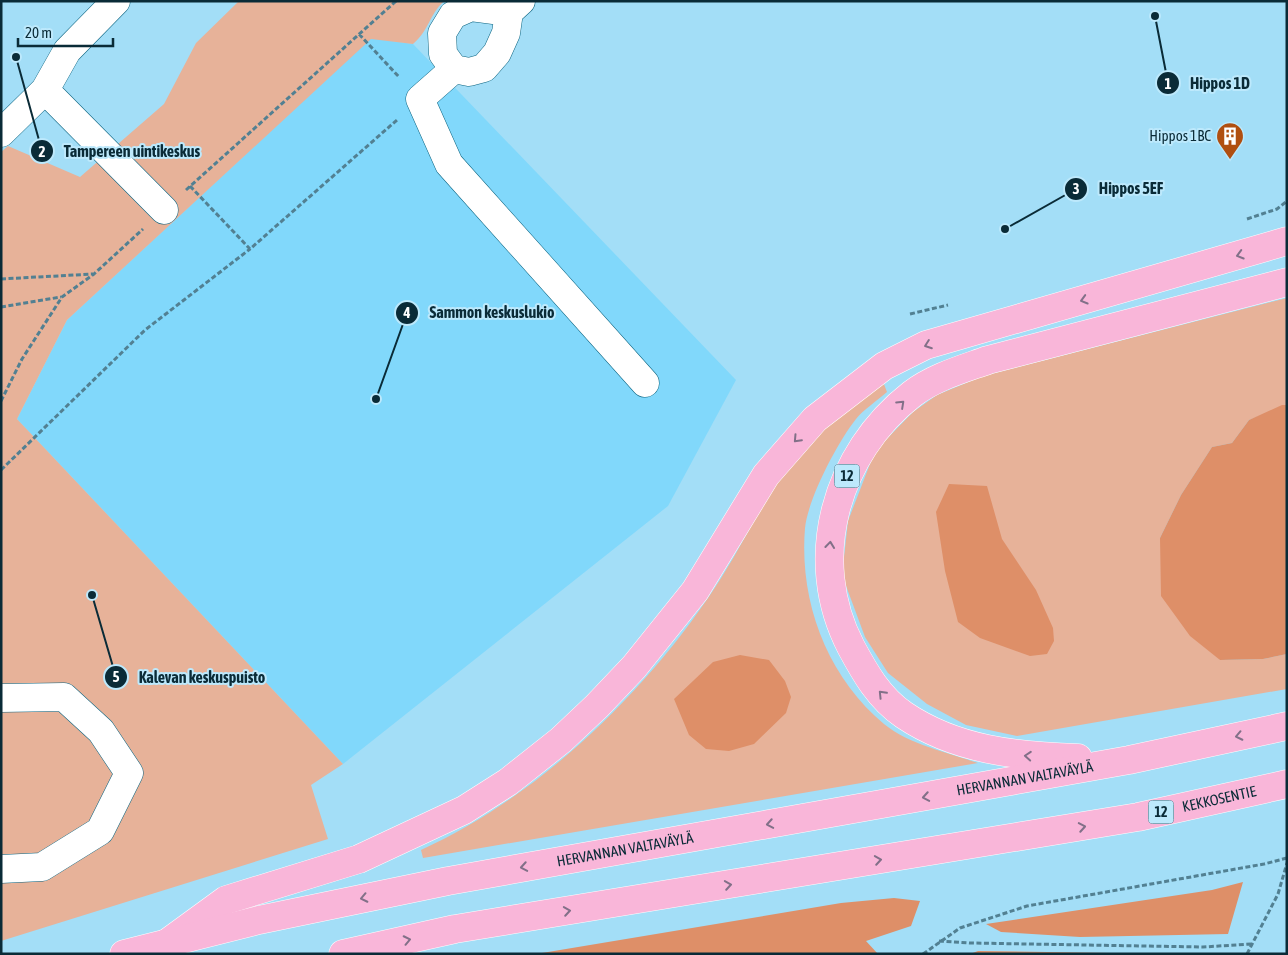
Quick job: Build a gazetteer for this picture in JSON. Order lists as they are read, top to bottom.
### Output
{
  "streets": {
    "highway": ["12", "HERVANNAN VALTAVÄYLÄ", "KEKKOSENTIE"]
  },
  "crossings": [
    ["12", "HERVANNAN VALTAVÄYLÄ"]
  ],
  "one_way": ["HERVANNAN VALTAVÄYLÄ", "KEKKOSENTIE"],
  "places": {
    "other": [
      "Hippos 1D",
      "Tampereen uintikeskus",
      "Hippos 5EF",
      "Sammon keskuslukio",
      "Kalevan keskuspuisto"
    ],
    "building": ["Hippos 1BC"]
  },
  "scale_bar": "20 m"
}
